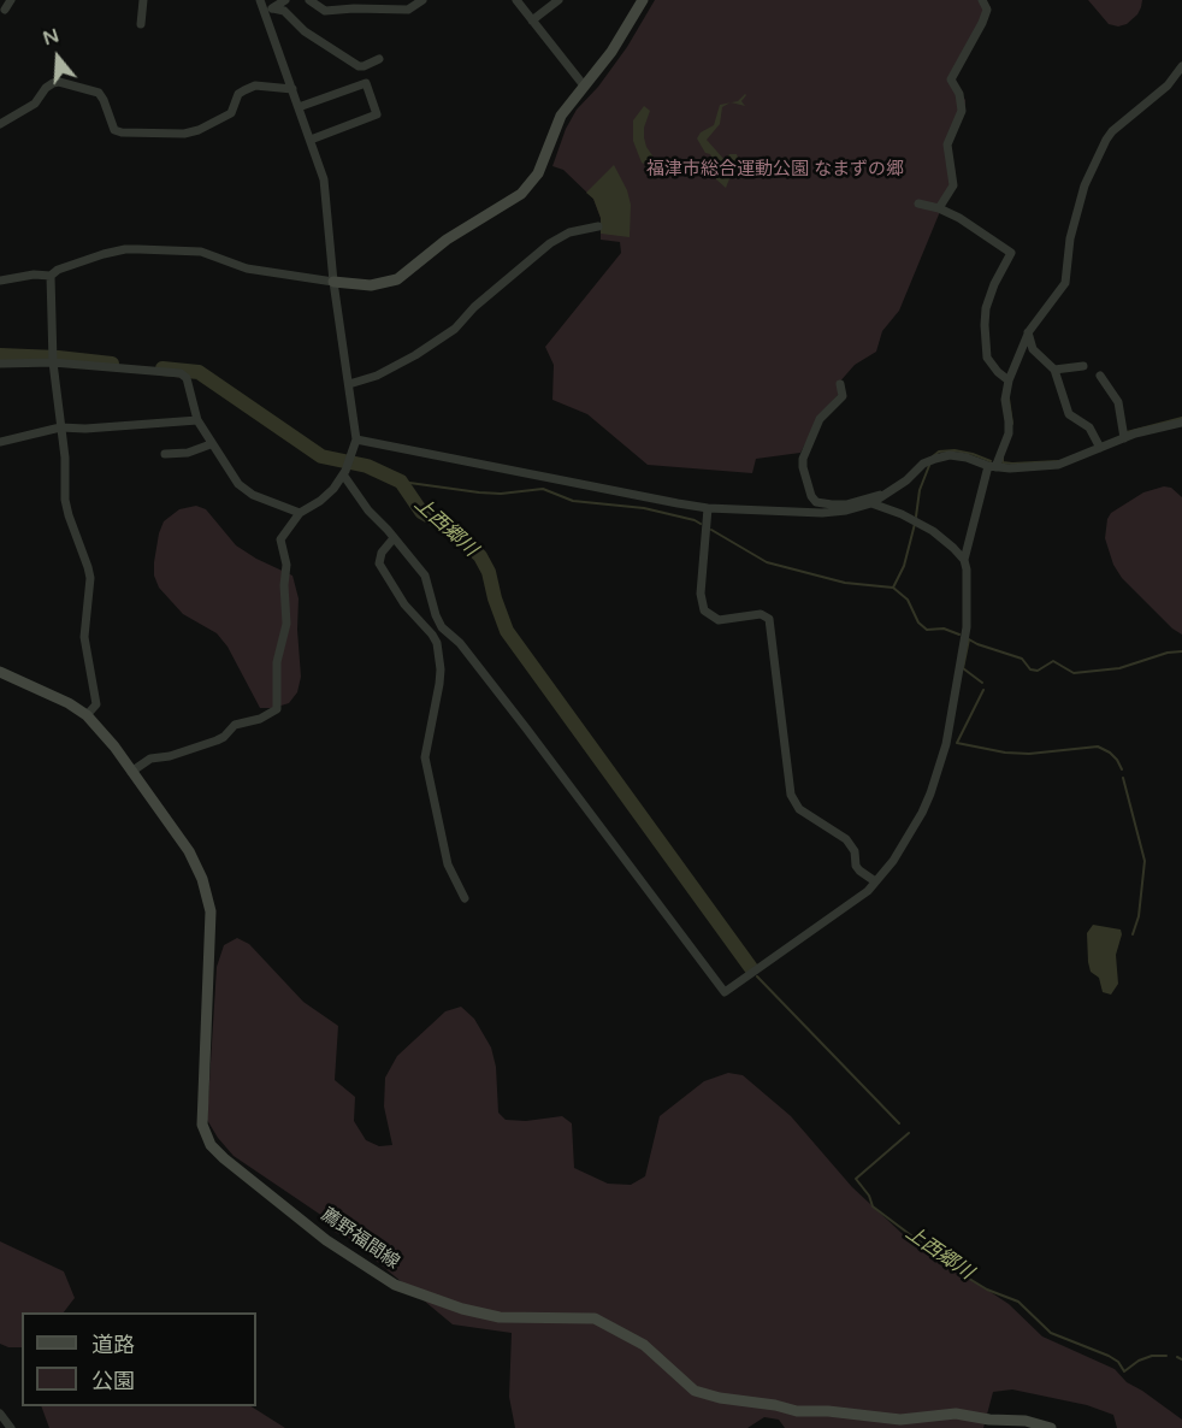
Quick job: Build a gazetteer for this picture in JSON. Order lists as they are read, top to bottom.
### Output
{
  "streets": {
    "main road": ["薦野福間線"]
  },
  "water": ["上西郷川"],
  "parks": ["福津市総合運動公園 なまずの郷"],
  "legend": ["道路", "公園"],
  "north": "top"
}
